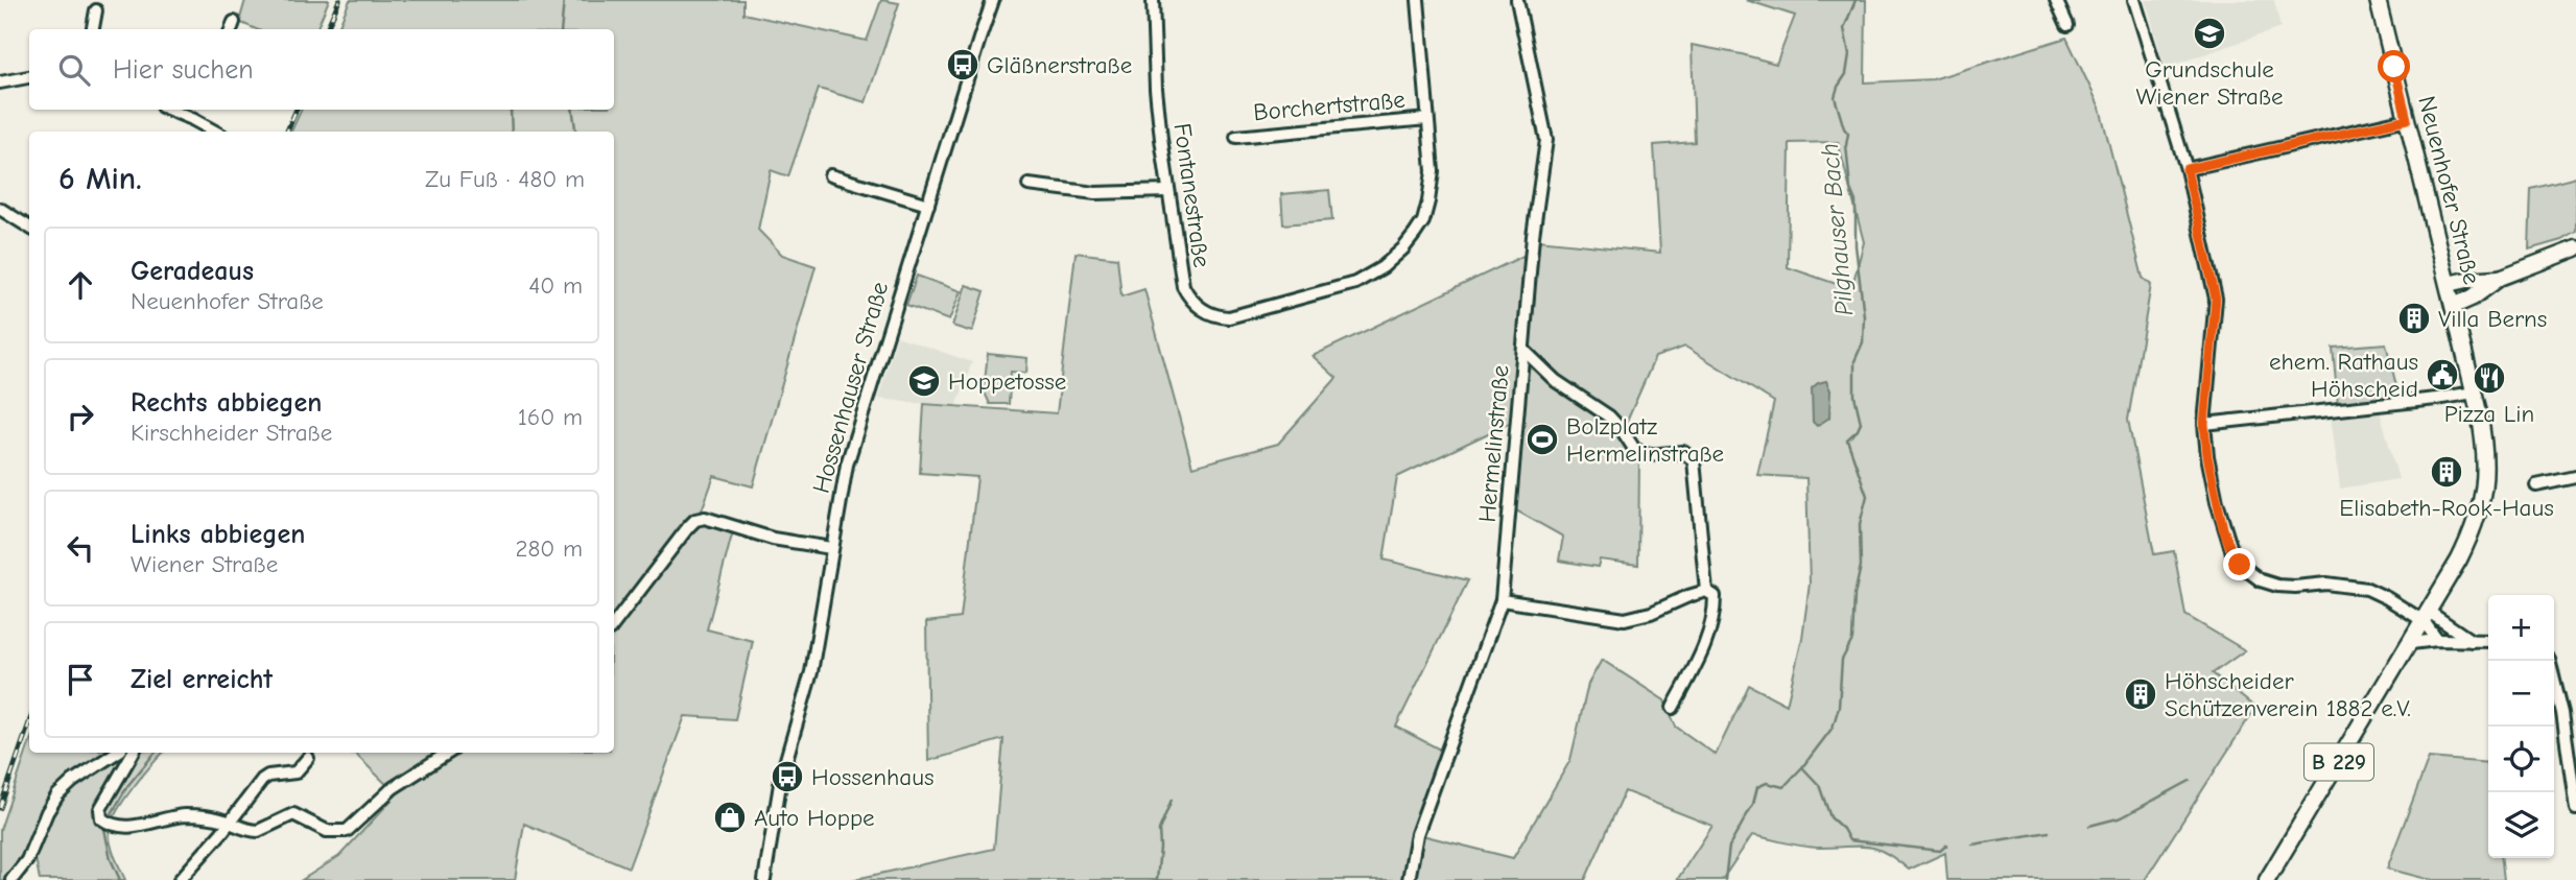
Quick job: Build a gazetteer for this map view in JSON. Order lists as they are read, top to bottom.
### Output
{
  "streets": {
    "main road": ["Neuenhofer Straße", "B 229"],
    "street": [
      "Borchertstraße",
      "Fontanestraße",
      "Hossenhauser Straße",
      "Hermelinstraße"
    ]
  },
  "crossings": [
    ["Borchertstraße", "Fontanestraße"],
    ["Neuenhofer Straße", "B 229"]
  ],
  "water": ["Pilghauser Bach"],
  "places": {
    "school or university": ["Grundschule Wiener Straße", "Hoppetosse"],
    "bus stop": ["Gläßnerstraße", "Hossenhaus"],
    "building": ["Villa Berns", "Elisabeth-Rook-Haus", "Höhscheider Schützenverein 1882 e.V."],
    "public building": ["ehem. Rathaus Höhscheid"],
    "restaurant": ["Pizza Lin"],
    "sports": ["Bolzplatz Hermelinstraße"],
    "shop": ["Auto Hoppe"]
  },
  "page": {
    "search": "Hier suchen",
    "heading": ["6 Min.", "Zu Fuß · 480 m"],
    "list": [
      ["Geradeaus", "Neuenhofer Straße", "40 m"],
      ["Rechts abbiegen", "Kirschheider Straße", "160 m"],
      ["Links abbiegen", "Wiener Straße", "280 m"],
      "Ziel erreicht"
    ],
    "map_buttons": ["+", "−"]
  }
}
